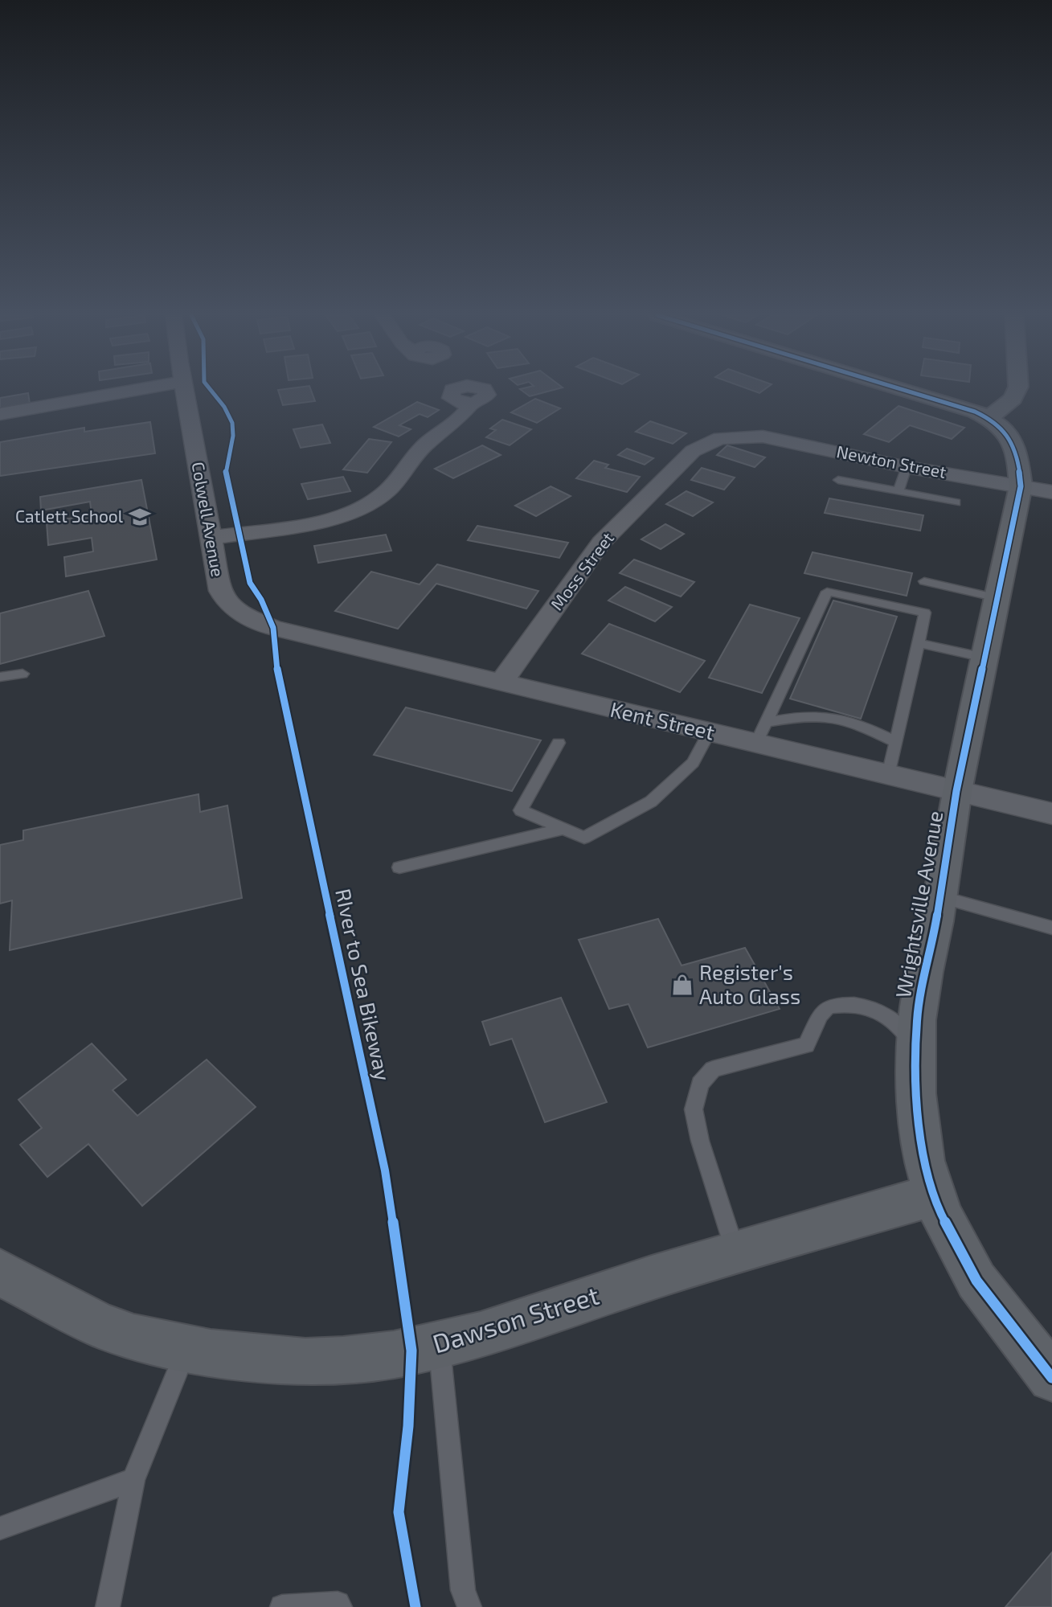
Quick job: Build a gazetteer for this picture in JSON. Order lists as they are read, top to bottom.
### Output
{
  "streets": {
    "street": [
      "Newton Street",
      "Colwell Avenue",
      "Moss Street",
      "Kent Street",
      "Wrightsville Avenue",
      "Dawson Street"
    ],
    "cycle path": ["RIver to Sea Bikeway"]
  },
  "crossings": [
    ["Newton Street", "Moss Street"],
    ["Newton Street", "Wrightsville Avenue"],
    ["Colwell Avenue", "Kent Street"],
    ["Moss Street", "Kent Street"],
    ["Kent Street", "Wrightsville Avenue"],
    ["Wrightsville Avenue", "Dawson Street"]
  ],
  "places": {
    "school or university": ["Catlett School"],
    "shop": ["Register's Auto Glass"]
  }
}
